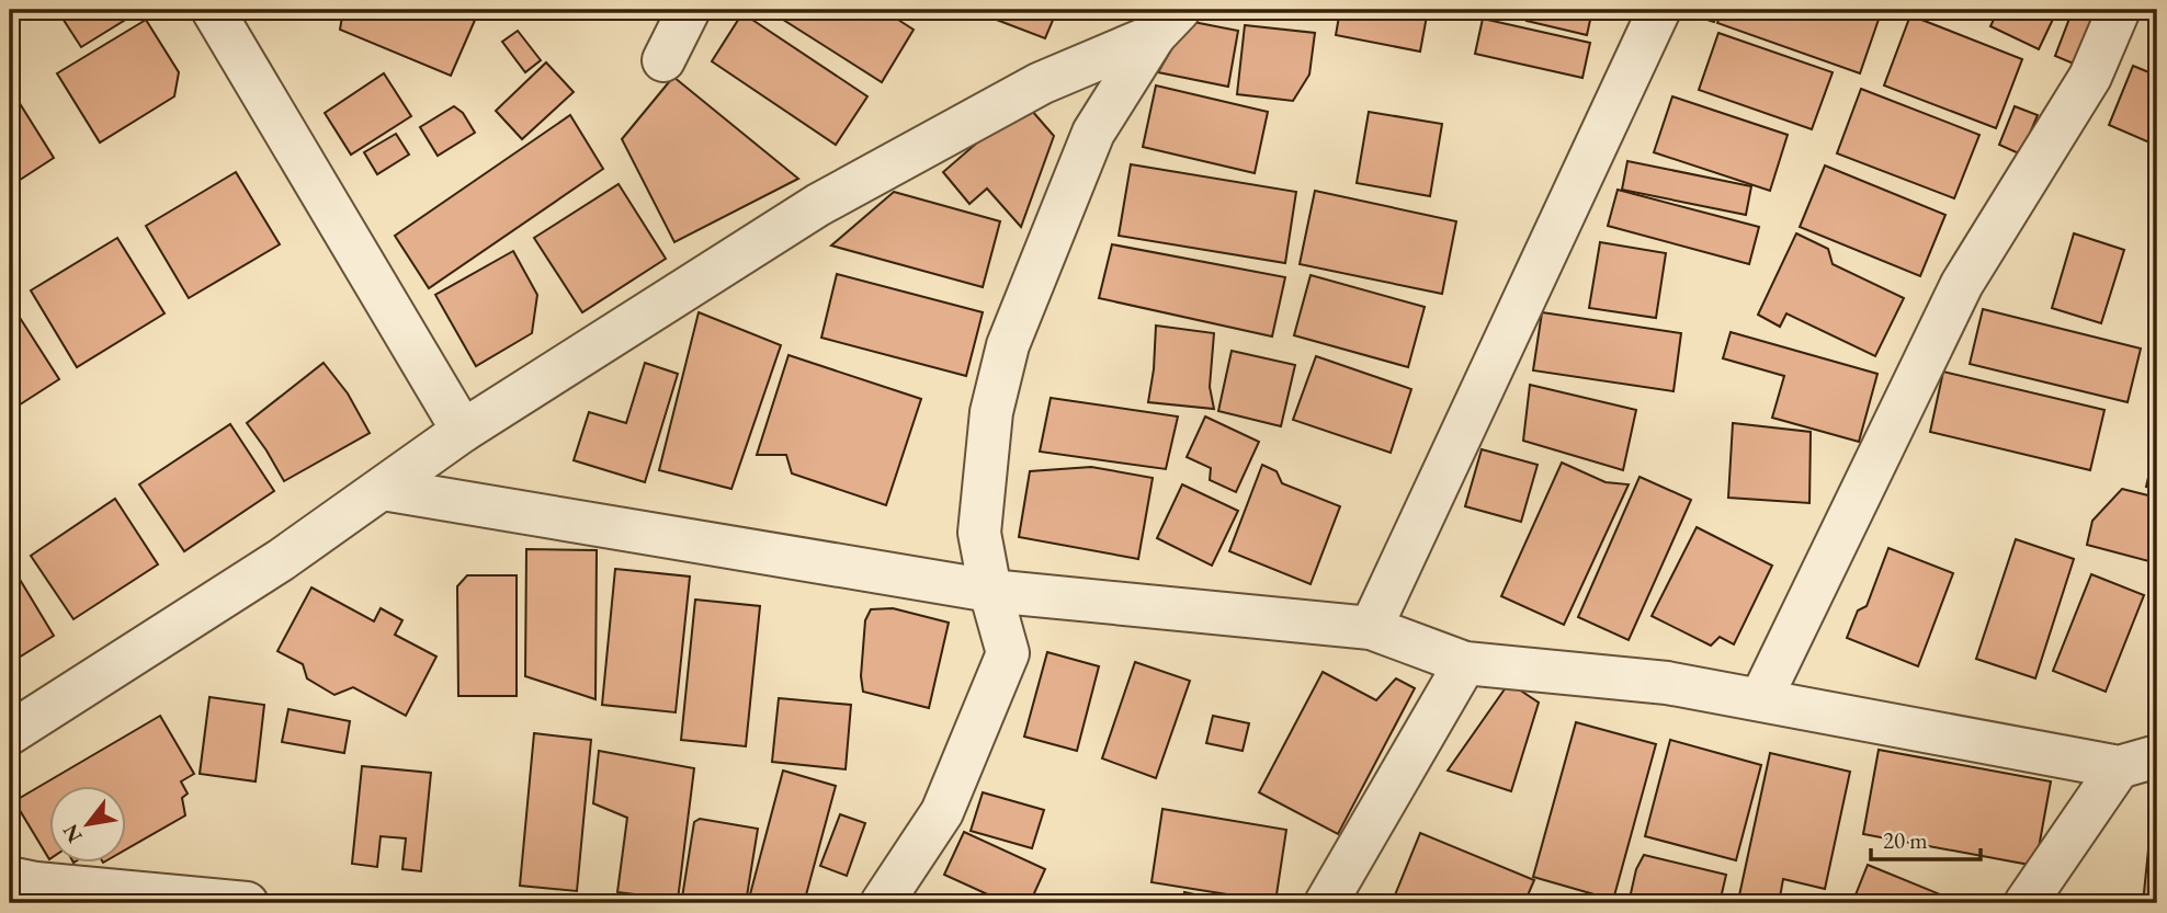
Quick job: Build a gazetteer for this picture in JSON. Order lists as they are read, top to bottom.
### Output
{
  "scale_bar": "20 m",
  "north": "bottom left"
}
